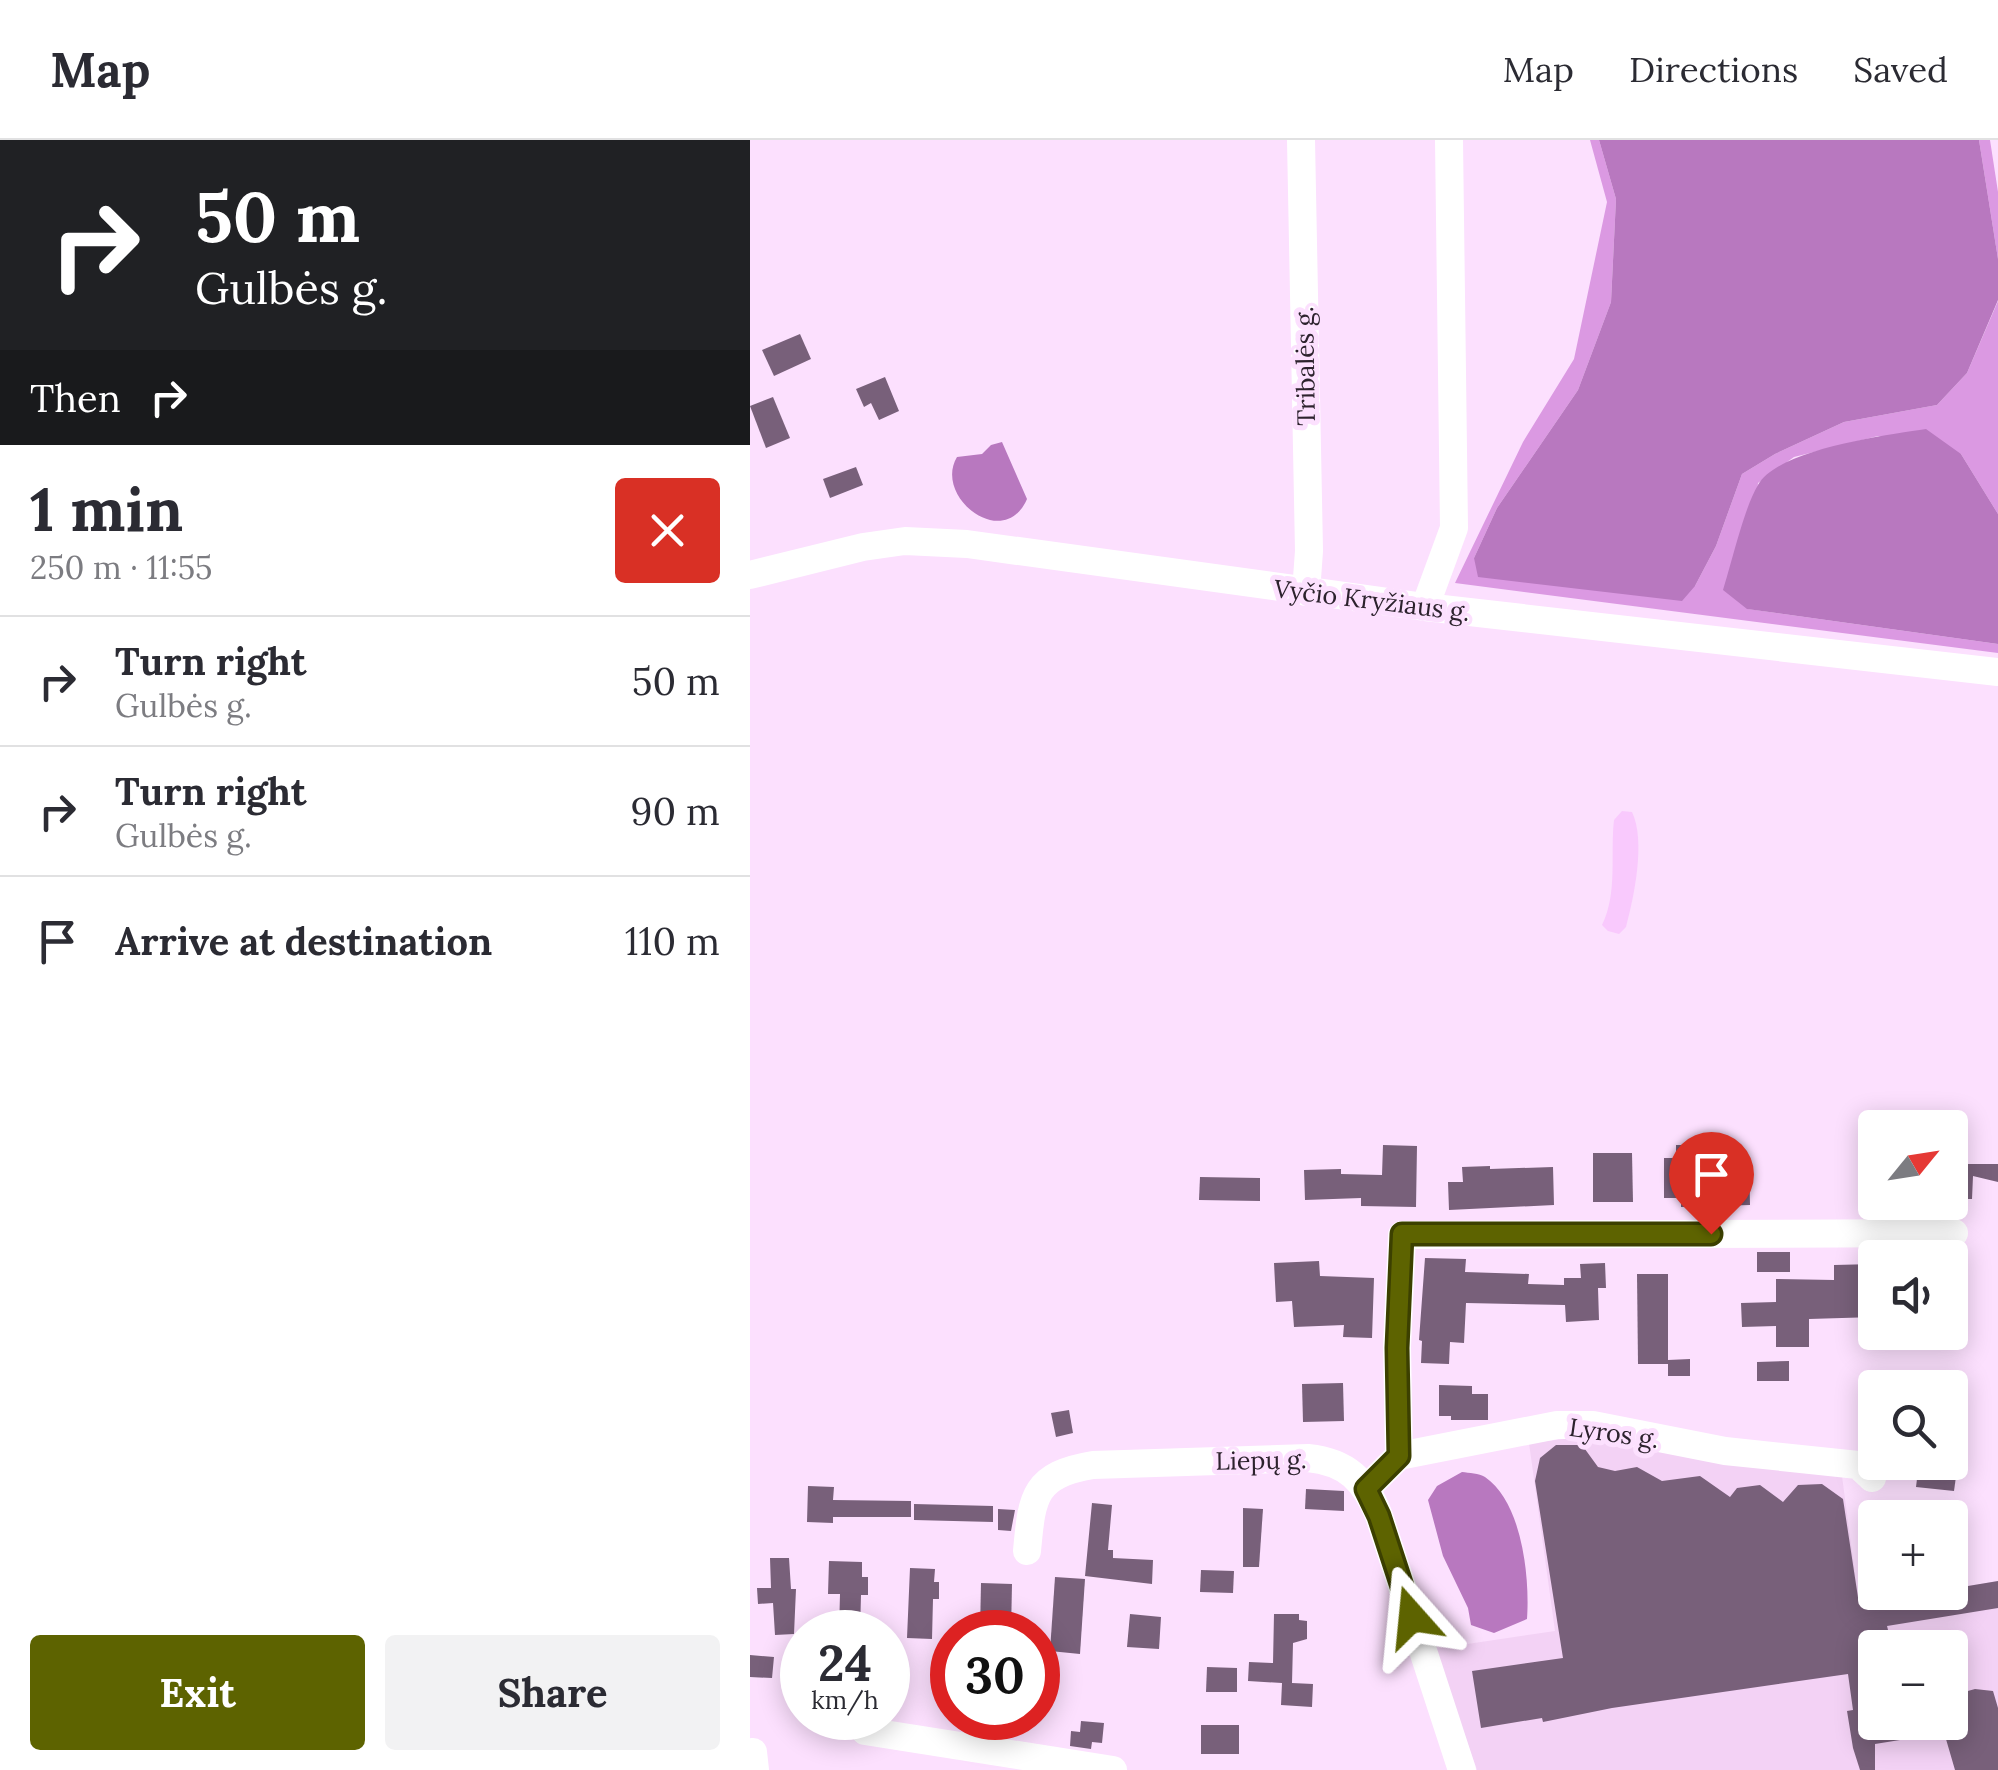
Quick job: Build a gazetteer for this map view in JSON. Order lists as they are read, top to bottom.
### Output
{
  "streets": {
    "street": [
      "Tribalės g.",
      "Vyčio Kryžiaus g.",
      "Lyros g.",
      "Liepų g."
    ]
  },
  "crossings": [
    ["Tribalės g.", "Vyčio Kryžiaus g."]
  ],
  "north": "top right",
  "page": {
    "header": "Map",
    "nav": ["Map", "Directions", "Saved"],
    "turn": ["50 m", "Gulbės g."],
    "then": "Then",
    "heading": ["1 min", "250 m · 11:55"],
    "list": [
      {
        "name": "Turn right",
        "note": "Gulbės g.",
        "value": "50 m"
      },
      {
        "name": "Turn right",
        "note": "Gulbės g.",
        "value": "90 m"
      },
      {
        "name": "Arrive at destination",
        "value": "110 m"
      }
    ],
    "map_buttons": ["+", "−"],
    "speed": "24 km/h",
    "limit": "30",
    "buttons": ["Exit", "Share"]
  }
}
